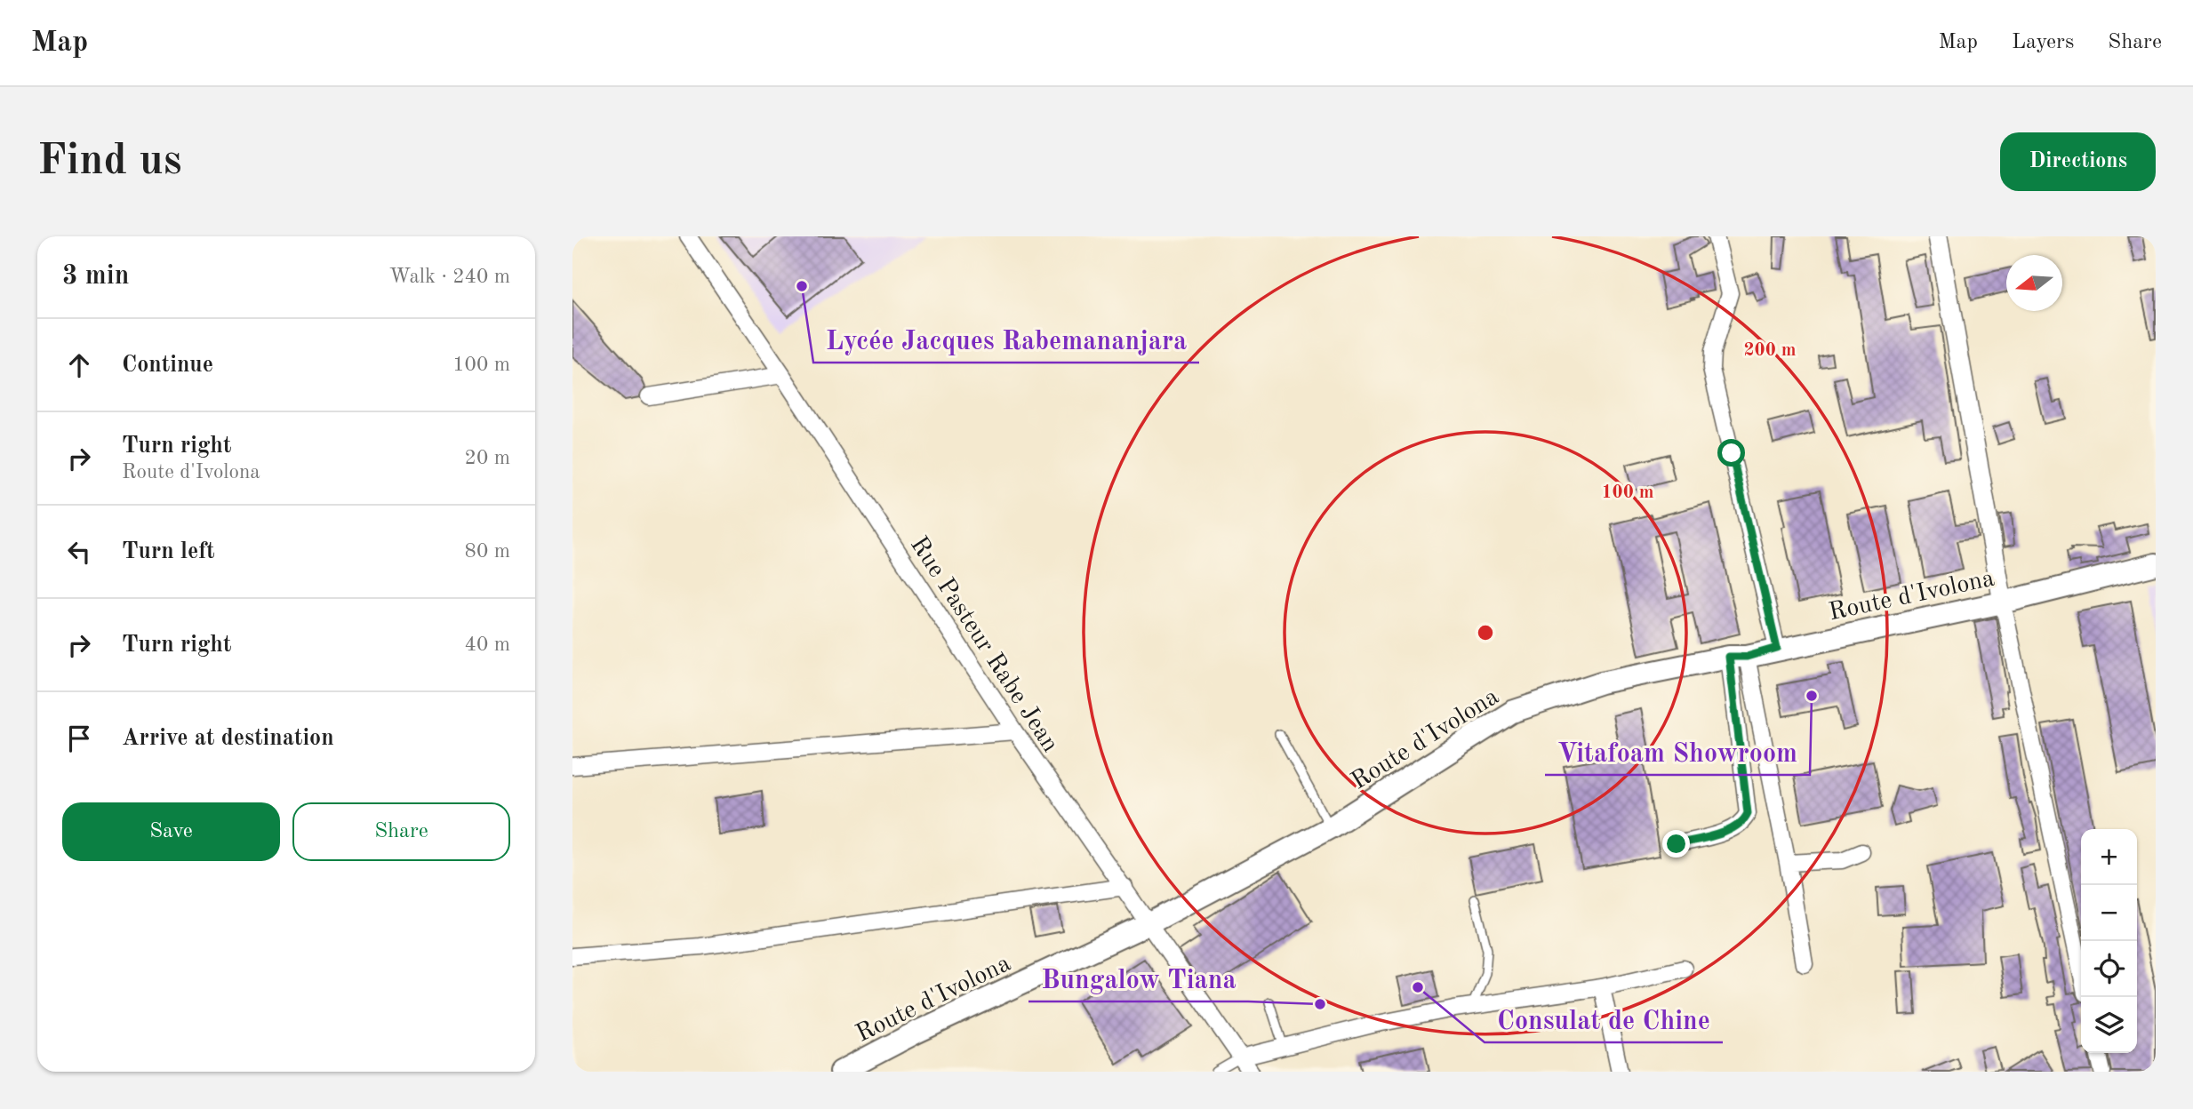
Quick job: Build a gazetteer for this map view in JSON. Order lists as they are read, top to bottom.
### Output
{
  "streets": {
    "main road": ["Route d'Ivolona"],
    "street": ["Rue Pasteur Rabe Jean"]
  },
  "crossings": [
    ["Route d'Ivolona", "Rue Pasteur Rabe Jean"]
  ],
  "places": [
    "Lycée Jacques Rabemananjara",
    "Vitafoam Showroom",
    "Consulat de Chine",
    "Bungalow Tiana"
  ],
  "north": "left",
  "page": {
    "header": "Map",
    "nav": ["Map", "Layers", "Share"],
    "buttons": [
      "Directions",
      ["Save", "Share"]
    ],
    "title": "Find us",
    "heading": ["3 min", "Walk · 240 m"],
    "list": [
      ["Continue", "100 m"],
      ["Turn right", "Route d'Ivolona", "20 m"],
      ["Turn left", "80 m"],
      ["Turn right", "40 m"],
      "Arrive at destination"
    ],
    "map_buttons": ["+", "−"]
  },
  "rings": ["200 m", "100 m"]
}
